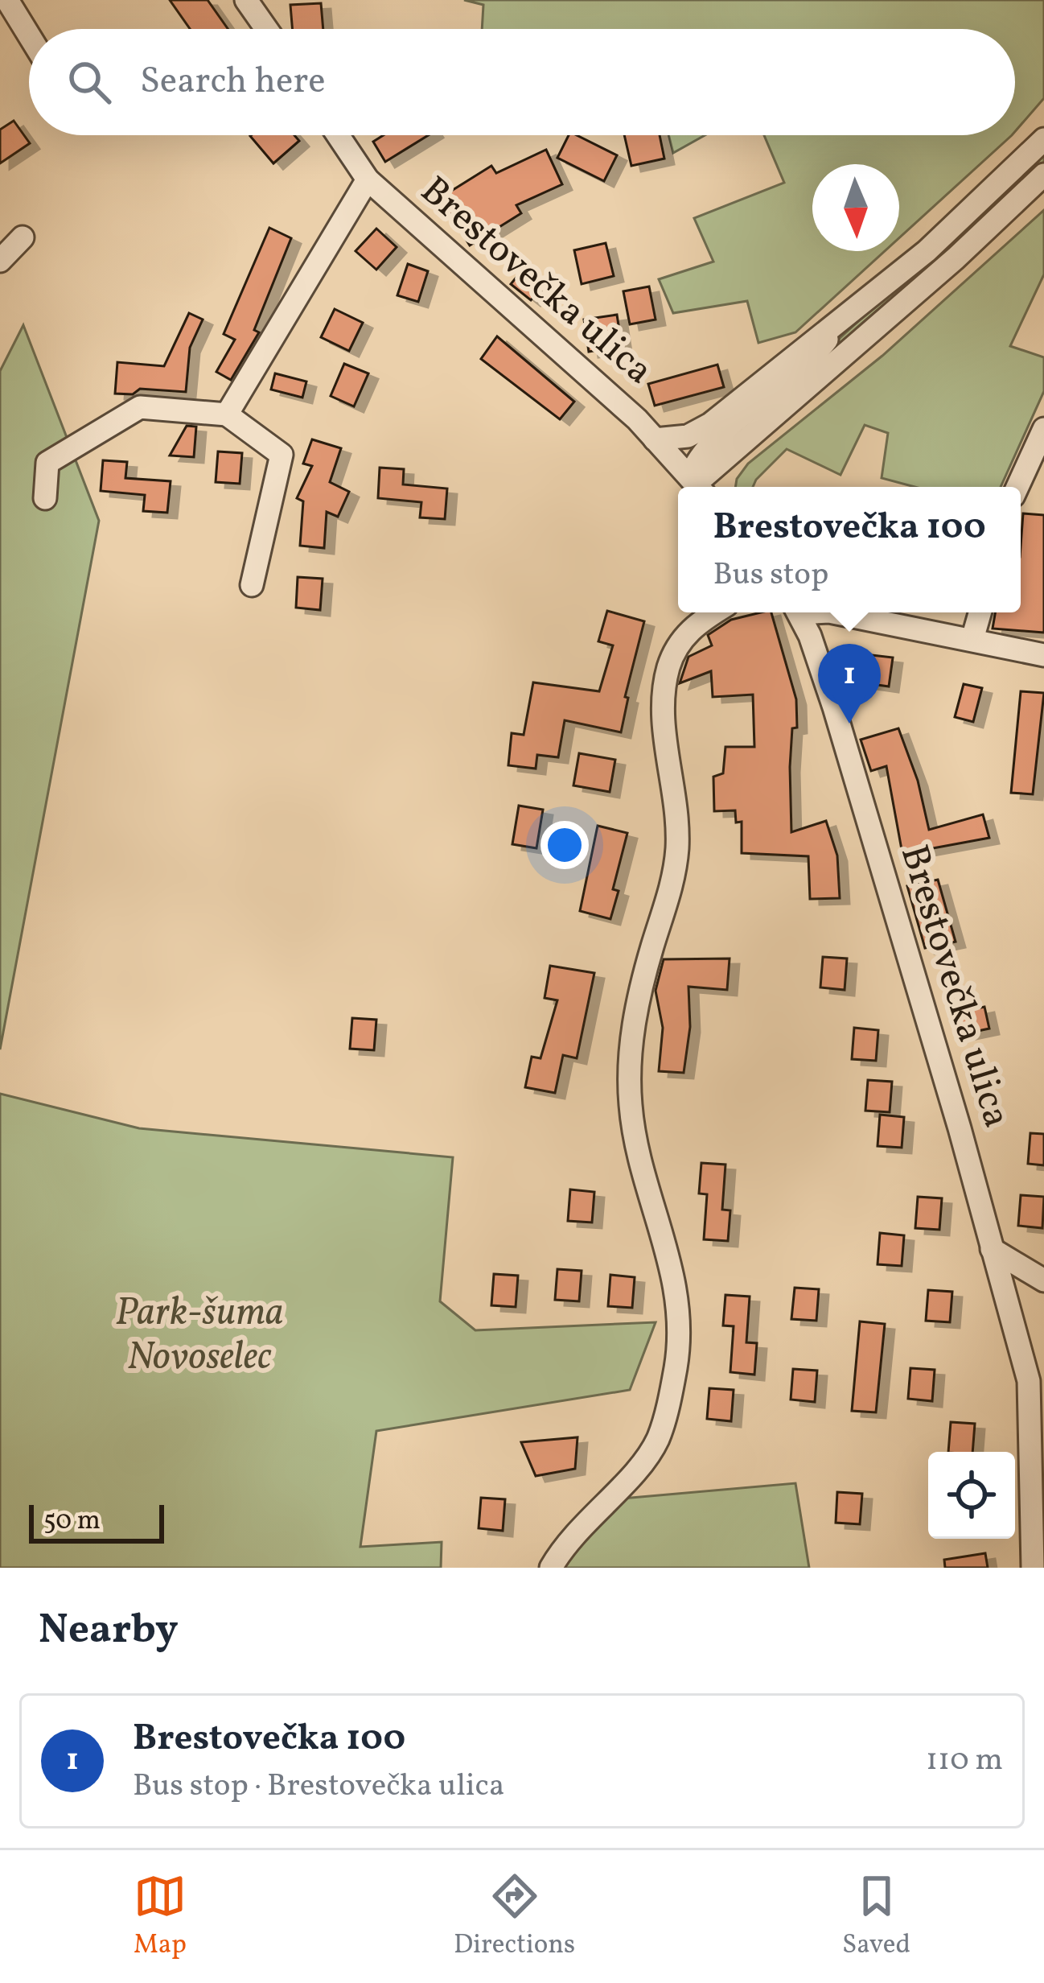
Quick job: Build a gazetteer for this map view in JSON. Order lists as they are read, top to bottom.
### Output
{
  "streets": {
    "street": ["Brestovečka ulica"]
  },
  "parks": ["Park-šuma Novoselec"],
  "scale_bar": "50 m",
  "north": "bottom",
  "page": {
    "search": "Search here",
    "popup": ["Brestovečka 100", "Bus stop"],
    "pins": "1",
    "scale": "50 m",
    "heading": "Nearby",
    "list": [
      {
        "mark": "1",
        "name": "Brestovečka 100",
        "note": "Bus stop · Brestovečka ulica",
        "value": "110 m"
      }
    ],
    "nav": ["Map", "Directions", "Saved"]
  }
}
